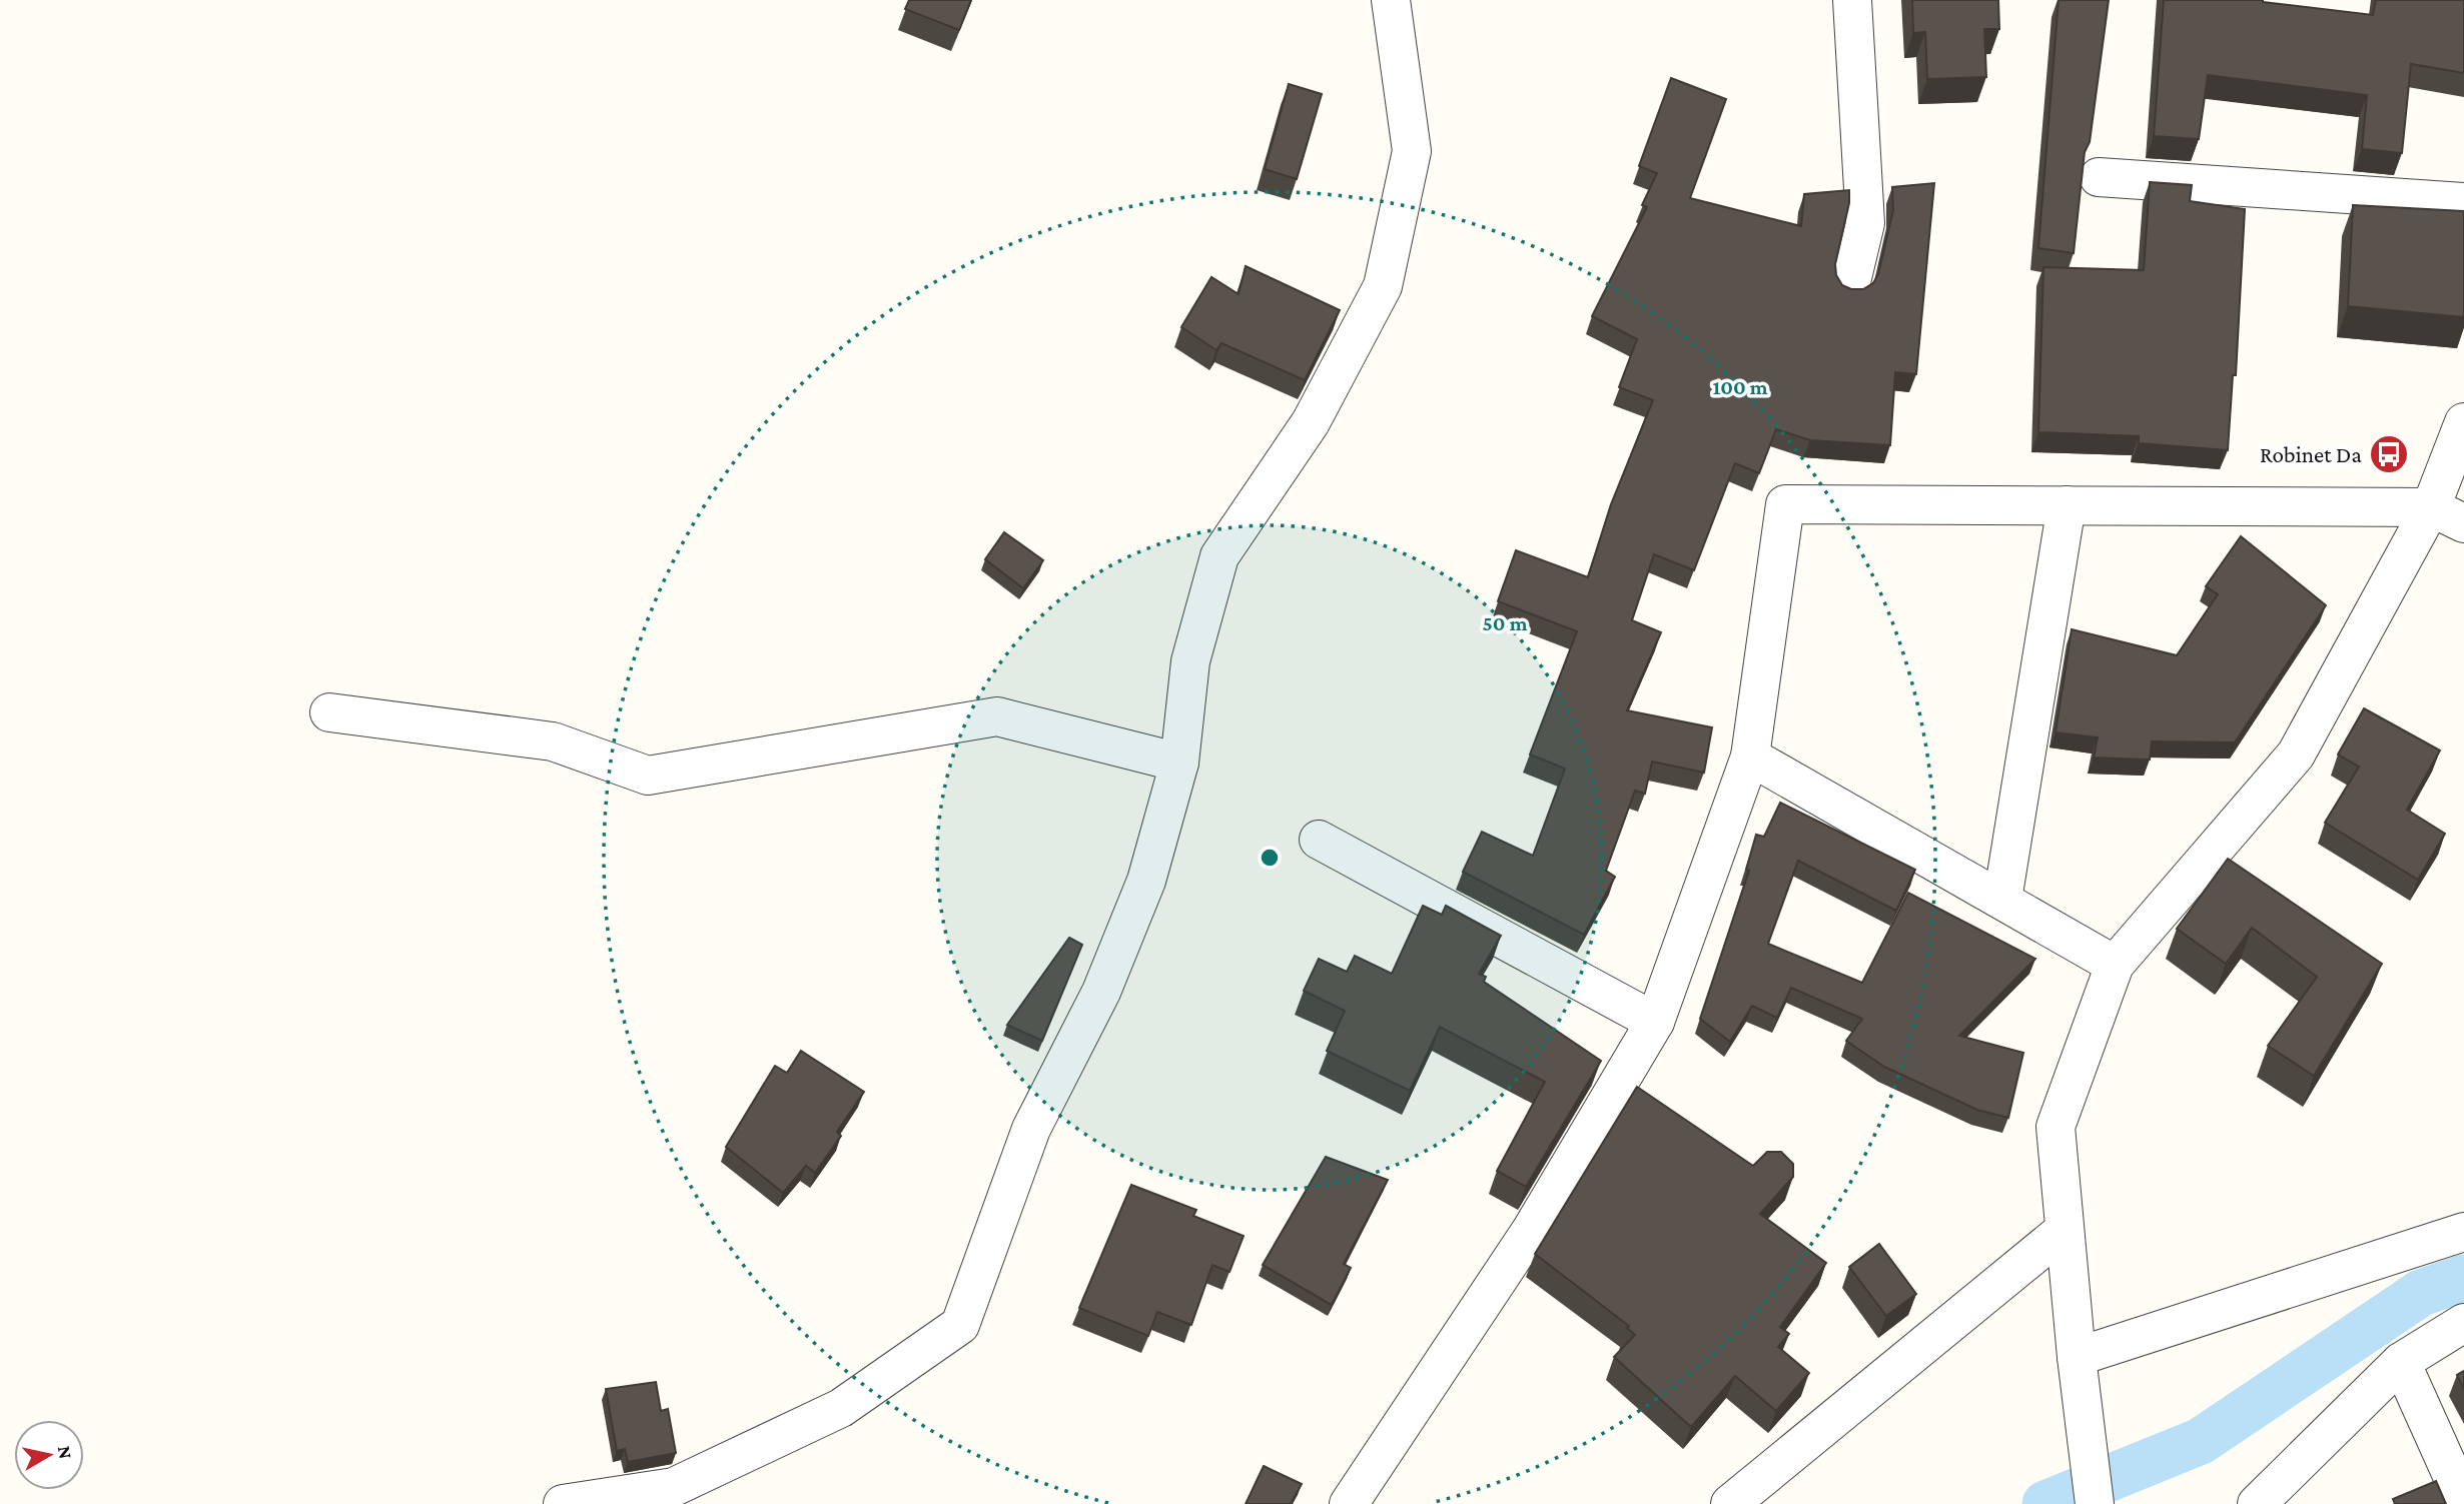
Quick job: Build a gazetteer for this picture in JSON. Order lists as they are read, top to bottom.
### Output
{
  "places": {
    "bus stop": ["Robinet Da"]
  },
  "north": "right",
  "rings": ["100 m", "50 m"]
}
